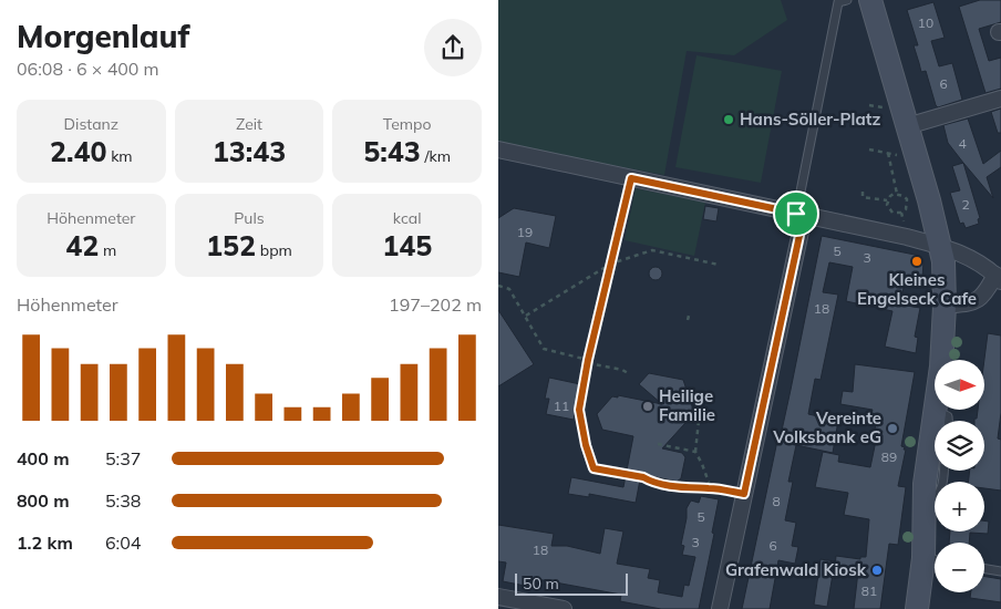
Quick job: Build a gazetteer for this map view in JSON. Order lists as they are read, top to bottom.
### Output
{
  "places": [
    "Hans-Söller-Platz",
    "Kleines Engelseck Cafe",
    "Heilige Familie",
    "Vereinte Volksbank eG",
    "Grafenwald Kiosk"
  ],
  "house_numbers": [
    "10",
    "6",
    "4",
    "2",
    "19",
    "5",
    "3",
    "18",
    "11",
    "89",
    "8",
    "5",
    "3",
    "6",
    "18",
    "81"
  ],
  "scale_bar": "50 m",
  "north": "right",
  "page": {
    "heading": ["Morgenlauf", "06:08 · 6 × 400 m"],
    "stats": [
      ["Distanz", "2.40 km"],
      ["Zeit", "13:43"],
      ["Tempo", "5:43 /km"],
      ["Höhenmeter", "42 m"],
      ["Puls", "152 bpm"],
      ["kcal", "145"]
    ],
    "chart": ["Höhenmeter", "197–202 m"],
    "map_buttons": ["+", "−"],
    "list": [
      {
        "name": "400 m",
        "note": "5:37"
      },
      {
        "name": "800 m",
        "note": "5:38"
      },
      {
        "name": "1.2 km",
        "note": "6:04"
      }
    ],
    "scale": "50 m"
  }
}
